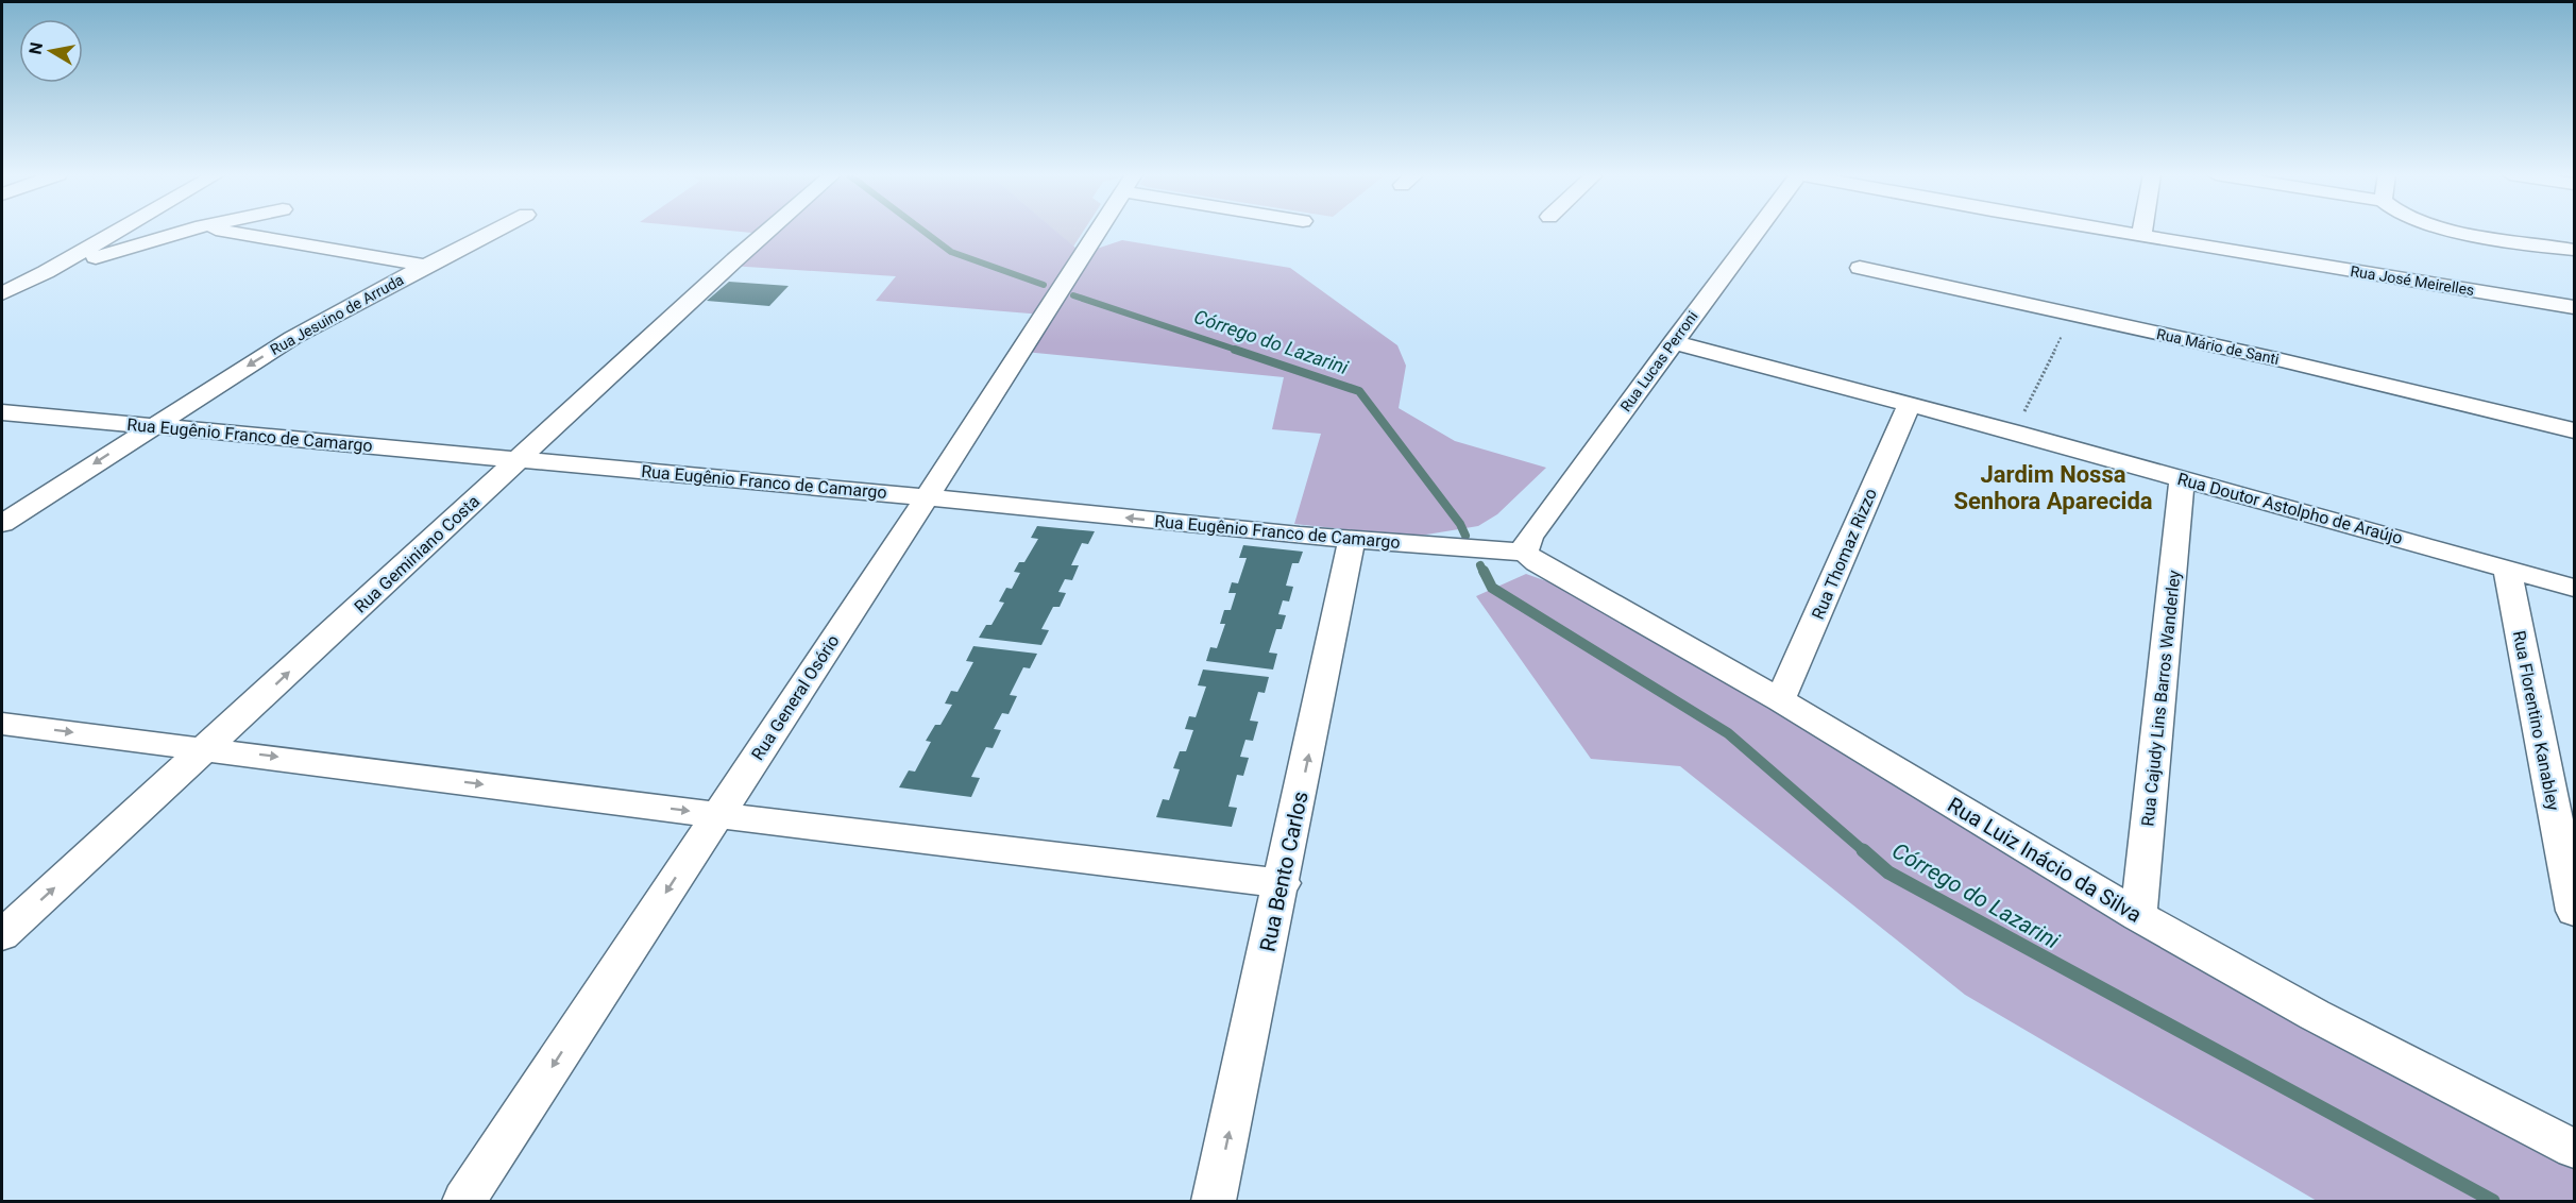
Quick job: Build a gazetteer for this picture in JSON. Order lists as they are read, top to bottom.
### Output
{
  "streets": {
    "street": [
      "Rua José Meirelles",
      "Rua Jesuino de Arruda",
      "Rua Mário de Santi",
      "Rua Lucas Perroni",
      "Rua Eugênio Franco de Camargo",
      "Rua Doutor Astolpho de Araújo",
      "Rua Geminiano Costa",
      "Rua Thomaz Rizzo",
      "Rua General Osório",
      "Rua Cajudy Lins Barros Wanderley",
      "Rua Florentino Kanabley",
      "Rua Luiz Inácio da Silva",
      "Rua Bento Carlos"
    ]
  },
  "crossings": [
    ["Rua Jesuino de Arruda", "Rua Eugênio Franco de Camargo"],
    ["Rua Lucas Perroni", "Rua Eugênio Franco de Camargo"],
    ["Rua Lucas Perroni", "Rua Doutor Astolpho de Araújo"],
    ["Rua Lucas Perroni", "Rua Luiz Inácio da Silva"],
    ["Rua Eugênio Franco de Camargo", "Rua Geminiano Costa"],
    ["Rua Eugênio Franco de Camargo", "Rua General Osório"],
    ["Rua Eugênio Franco de Camargo", "Rua Luiz Inácio da Silva"],
    ["Rua Eugênio Franco de Camargo", "Rua Bento Carlos"],
    ["Rua Doutor Astolpho de Araújo", "Rua Thomaz Rizzo"],
    ["Rua Doutor Astolpho de Araújo", "Rua Cajudy Lins Barros Wanderley"],
    ["Rua Doutor Astolpho de Araújo", "Rua Florentino Kanabley"],
    ["Rua Thomaz Rizzo", "Rua Luiz Inácio da Silva"],
    ["Rua Cajudy Lins Barros Wanderley", "Rua Luiz Inácio da Silva"]
  ],
  "one_way": ["Rua Geminiano Costa", "Rua General Osório", "Rua Bento Carlos"],
  "districts": ["Jardim Nossa Senhora Aparecida"],
  "water": ["Córrego do Lazarini"],
  "north": "left"
}
